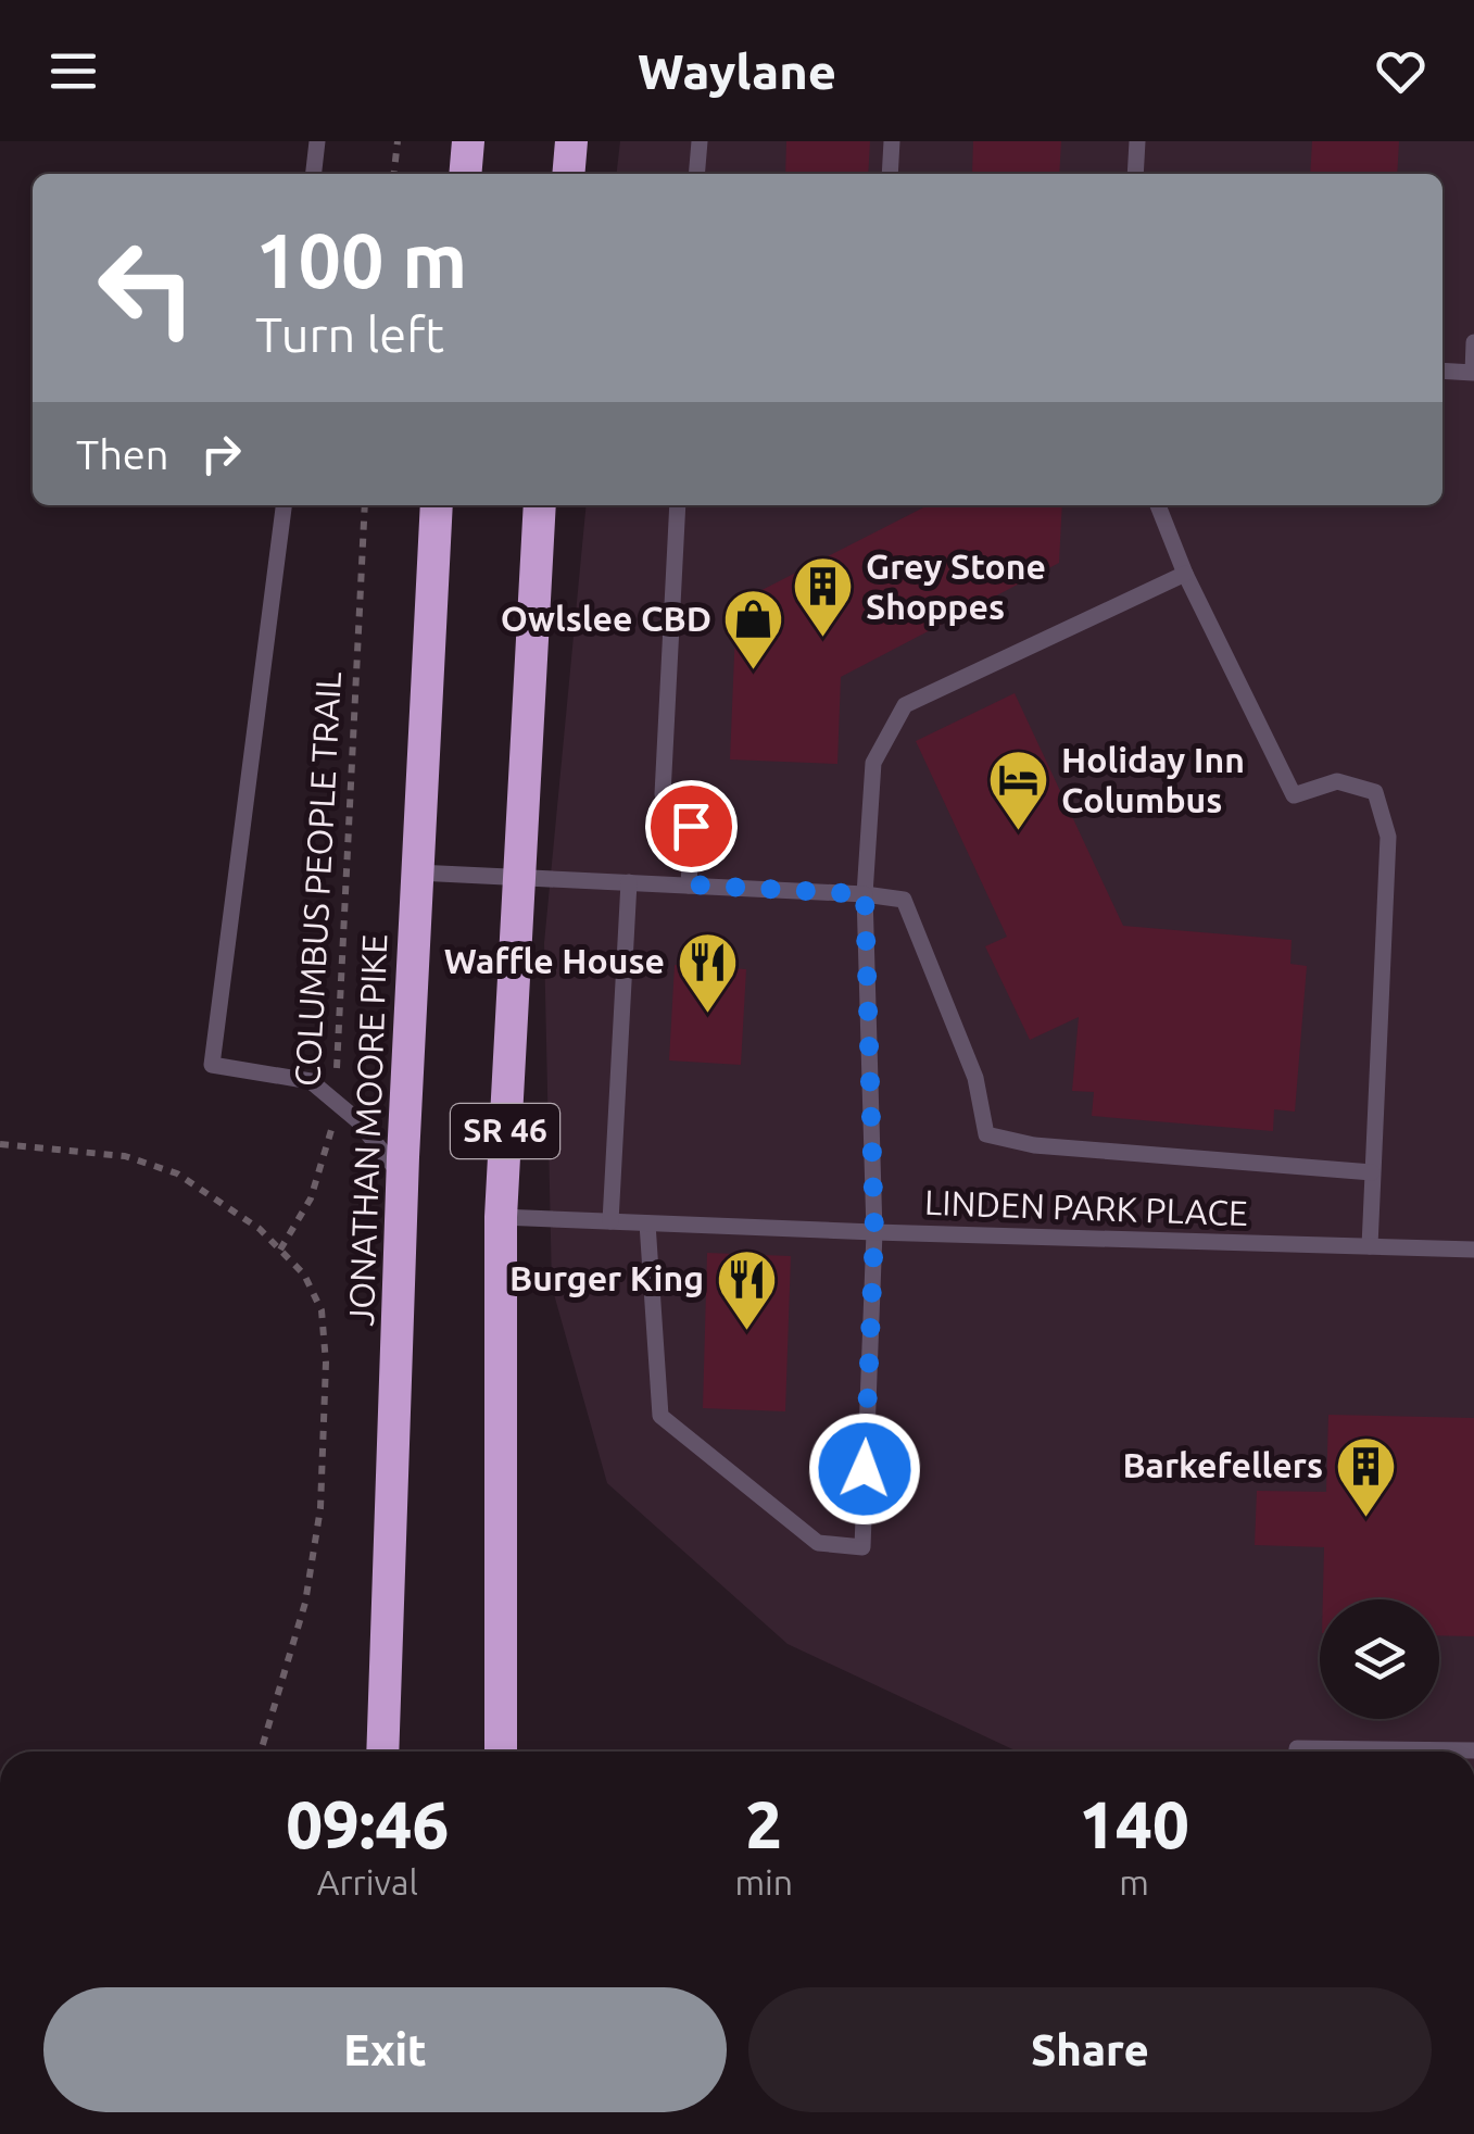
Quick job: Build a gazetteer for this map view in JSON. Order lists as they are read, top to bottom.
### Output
{
  "streets": {
    "highway": ["JONATHAN MOORE PIKE", "SR 46"],
    "lane": ["LINDEN PARK PLACE"],
    "path": ["COLUMBUS PEOPLE TRAIL"]
  },
  "crossings": [
    ["SR 46", "LINDEN PARK PLACE"]
  ],
  "places": {
    "building": ["Grey Stone Shoppes", "Barkefellers"],
    "shop": ["Owlslee CBD"],
    "hotel": ["Holiday Inn Columbus"],
    "restaurant": ["Waffle House", "Burger King"]
  },
  "page": {
    "header": "Waylane",
    "turn": ["100 m", "Turn left"],
    "then": "Then",
    "eta": [
      "09:46",
      "Arrival",
      "2",
      "min",
      "140",
      "m"
    ],
    "buttons": ["Exit", "Share"]
  }
}
